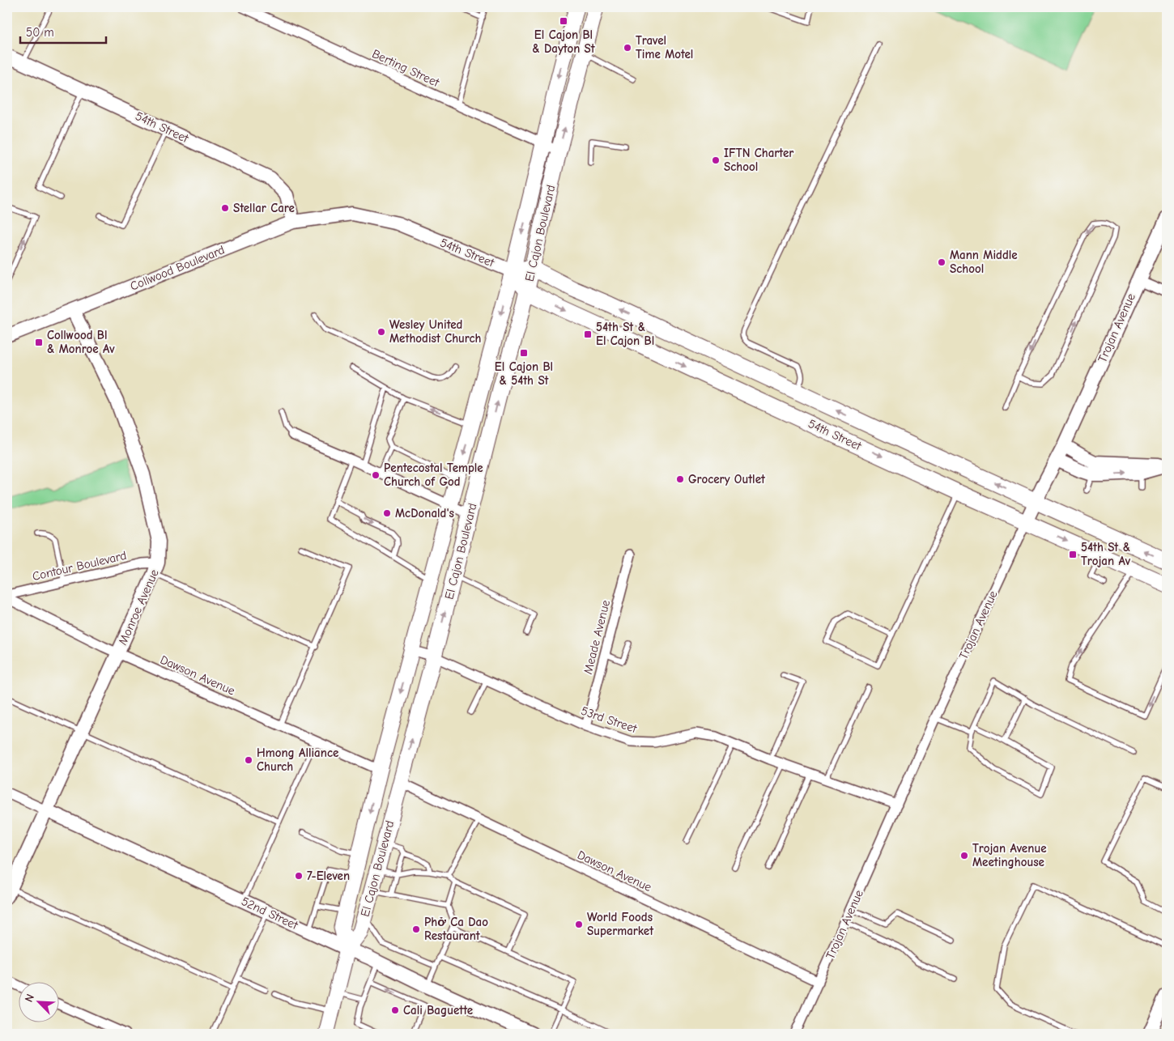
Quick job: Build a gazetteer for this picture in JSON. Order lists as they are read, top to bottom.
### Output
{
  "streets": {
    "main road": ["54th Street", "El Cajon Boulevard"],
    "street": [
      "Berting Street",
      "Collwood Boulevard",
      "Trojan Avenue",
      "Contour Boulevard",
      "Monroe Avenue",
      "Meade Avenue",
      "Dawson Avenue",
      "53rd Street",
      "52nd Street"
    ]
  },
  "crossings": [
    ["Berting Street", "El Cajon Boulevard"],
    ["54th Street", "El Cajon Boulevard"],
    ["54th Street", "Collwood Boulevard"],
    ["54th Street", "Trojan Avenue"],
    ["El Cajon Boulevard", "Dawson Avenue"],
    ["El Cajon Boulevard", "53rd Street"],
    ["El Cajon Boulevard", "52nd Street"],
    ["Collwood Boulevard", "Monroe Avenue"],
    ["Trojan Avenue", "Dawson Avenue"],
    ["Trojan Avenue", "53rd Street"],
    ["Contour Boulevard", "Monroe Avenue"],
    ["Monroe Avenue", "Dawson Avenue"],
    ["Monroe Avenue", "52nd Street"],
    ["Meade Avenue", "53rd Street"]
  ],
  "places": {
    "transit": [
      "El Cajon Bl & Dayton St",
      "54th St & El Cajon Bl",
      "Collwood Bl & Monroe Av",
      "El Cajon Bl & 54th St",
      "54th St & Trojan Av"
    ],
    "other": [
      "Travel Time Motel",
      "IFTN Charter School",
      "Stellar Care",
      "Mann Middle School",
      "Wesley United Methodist Church",
      "Pentecostal Temple Church of God",
      "Grocery Outlet",
      "McDonald's",
      "Hmong Alliance Church",
      "Trojan Avenue Meetinghouse",
      "7-Eleven",
      "World Foods Supermarket",
      "Phở Ca Dao Restaurant",
      "Cali Baguette"
    ]
  },
  "scale_bar": "50 m",
  "north": "top left"
}
